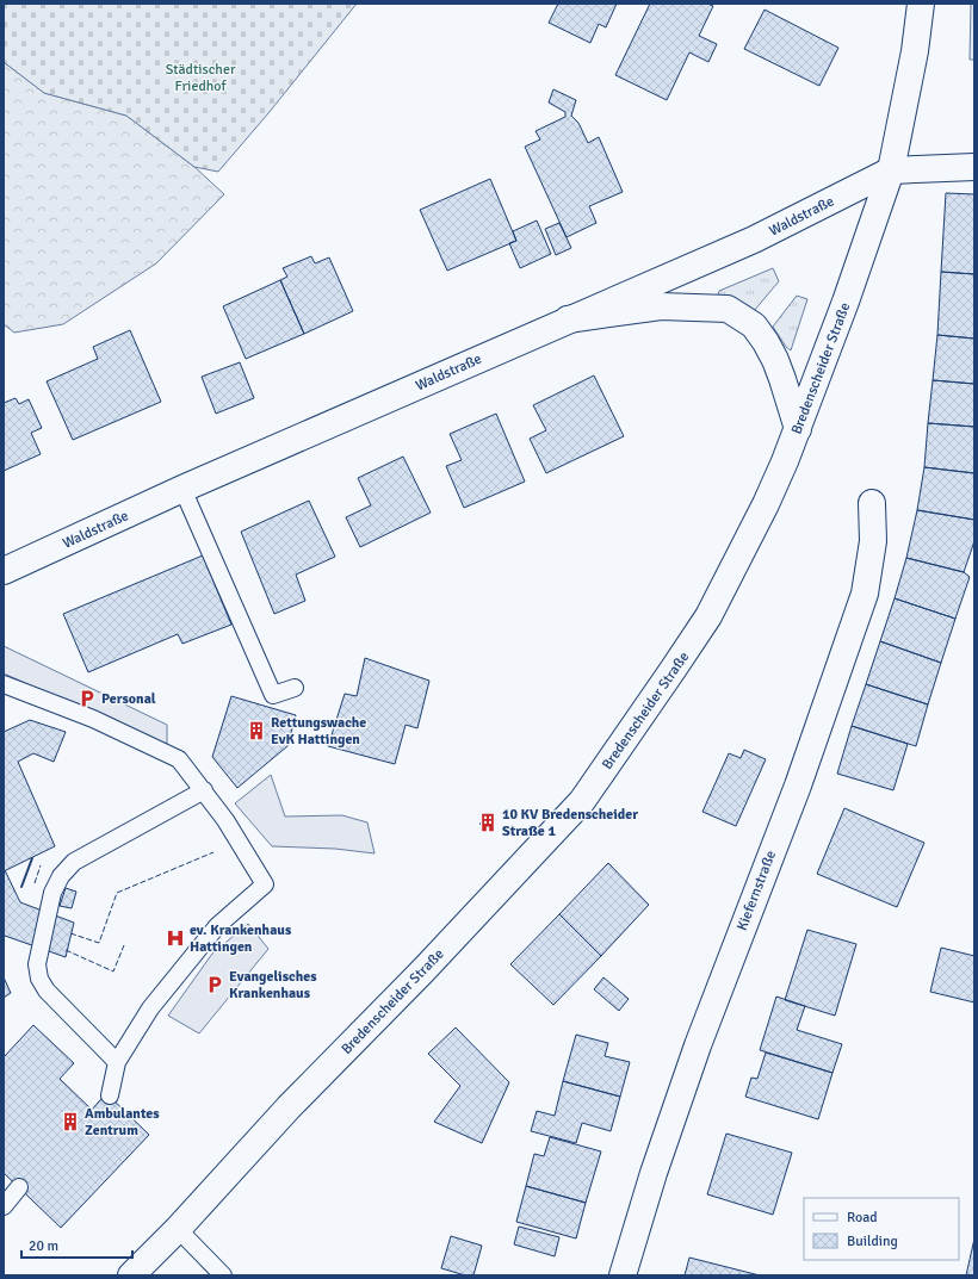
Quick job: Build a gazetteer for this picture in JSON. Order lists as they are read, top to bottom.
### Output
{
  "streets": {
    "street": ["Waldstraße", "Bredenscheider Straße", "Kiefernstraße"]
  },
  "crossings": [
    ["Waldstraße", "Bredenscheider Straße"]
  ],
  "parks": ["Städtischer Friedhof"],
  "places": {
    "parking": ["Personal", "Evangelisches Krankenhaus"],
    "building": ["Rettungswache EvK Hattingen", "10 KV Bredenscheider Straße 1", "Ambulantes Zentrum"],
    "hospital": ["ev. Krankenhaus Hattingen"]
  },
  "legend": ["Road", "Building"],
  "scale_bar": "20 m"
}
